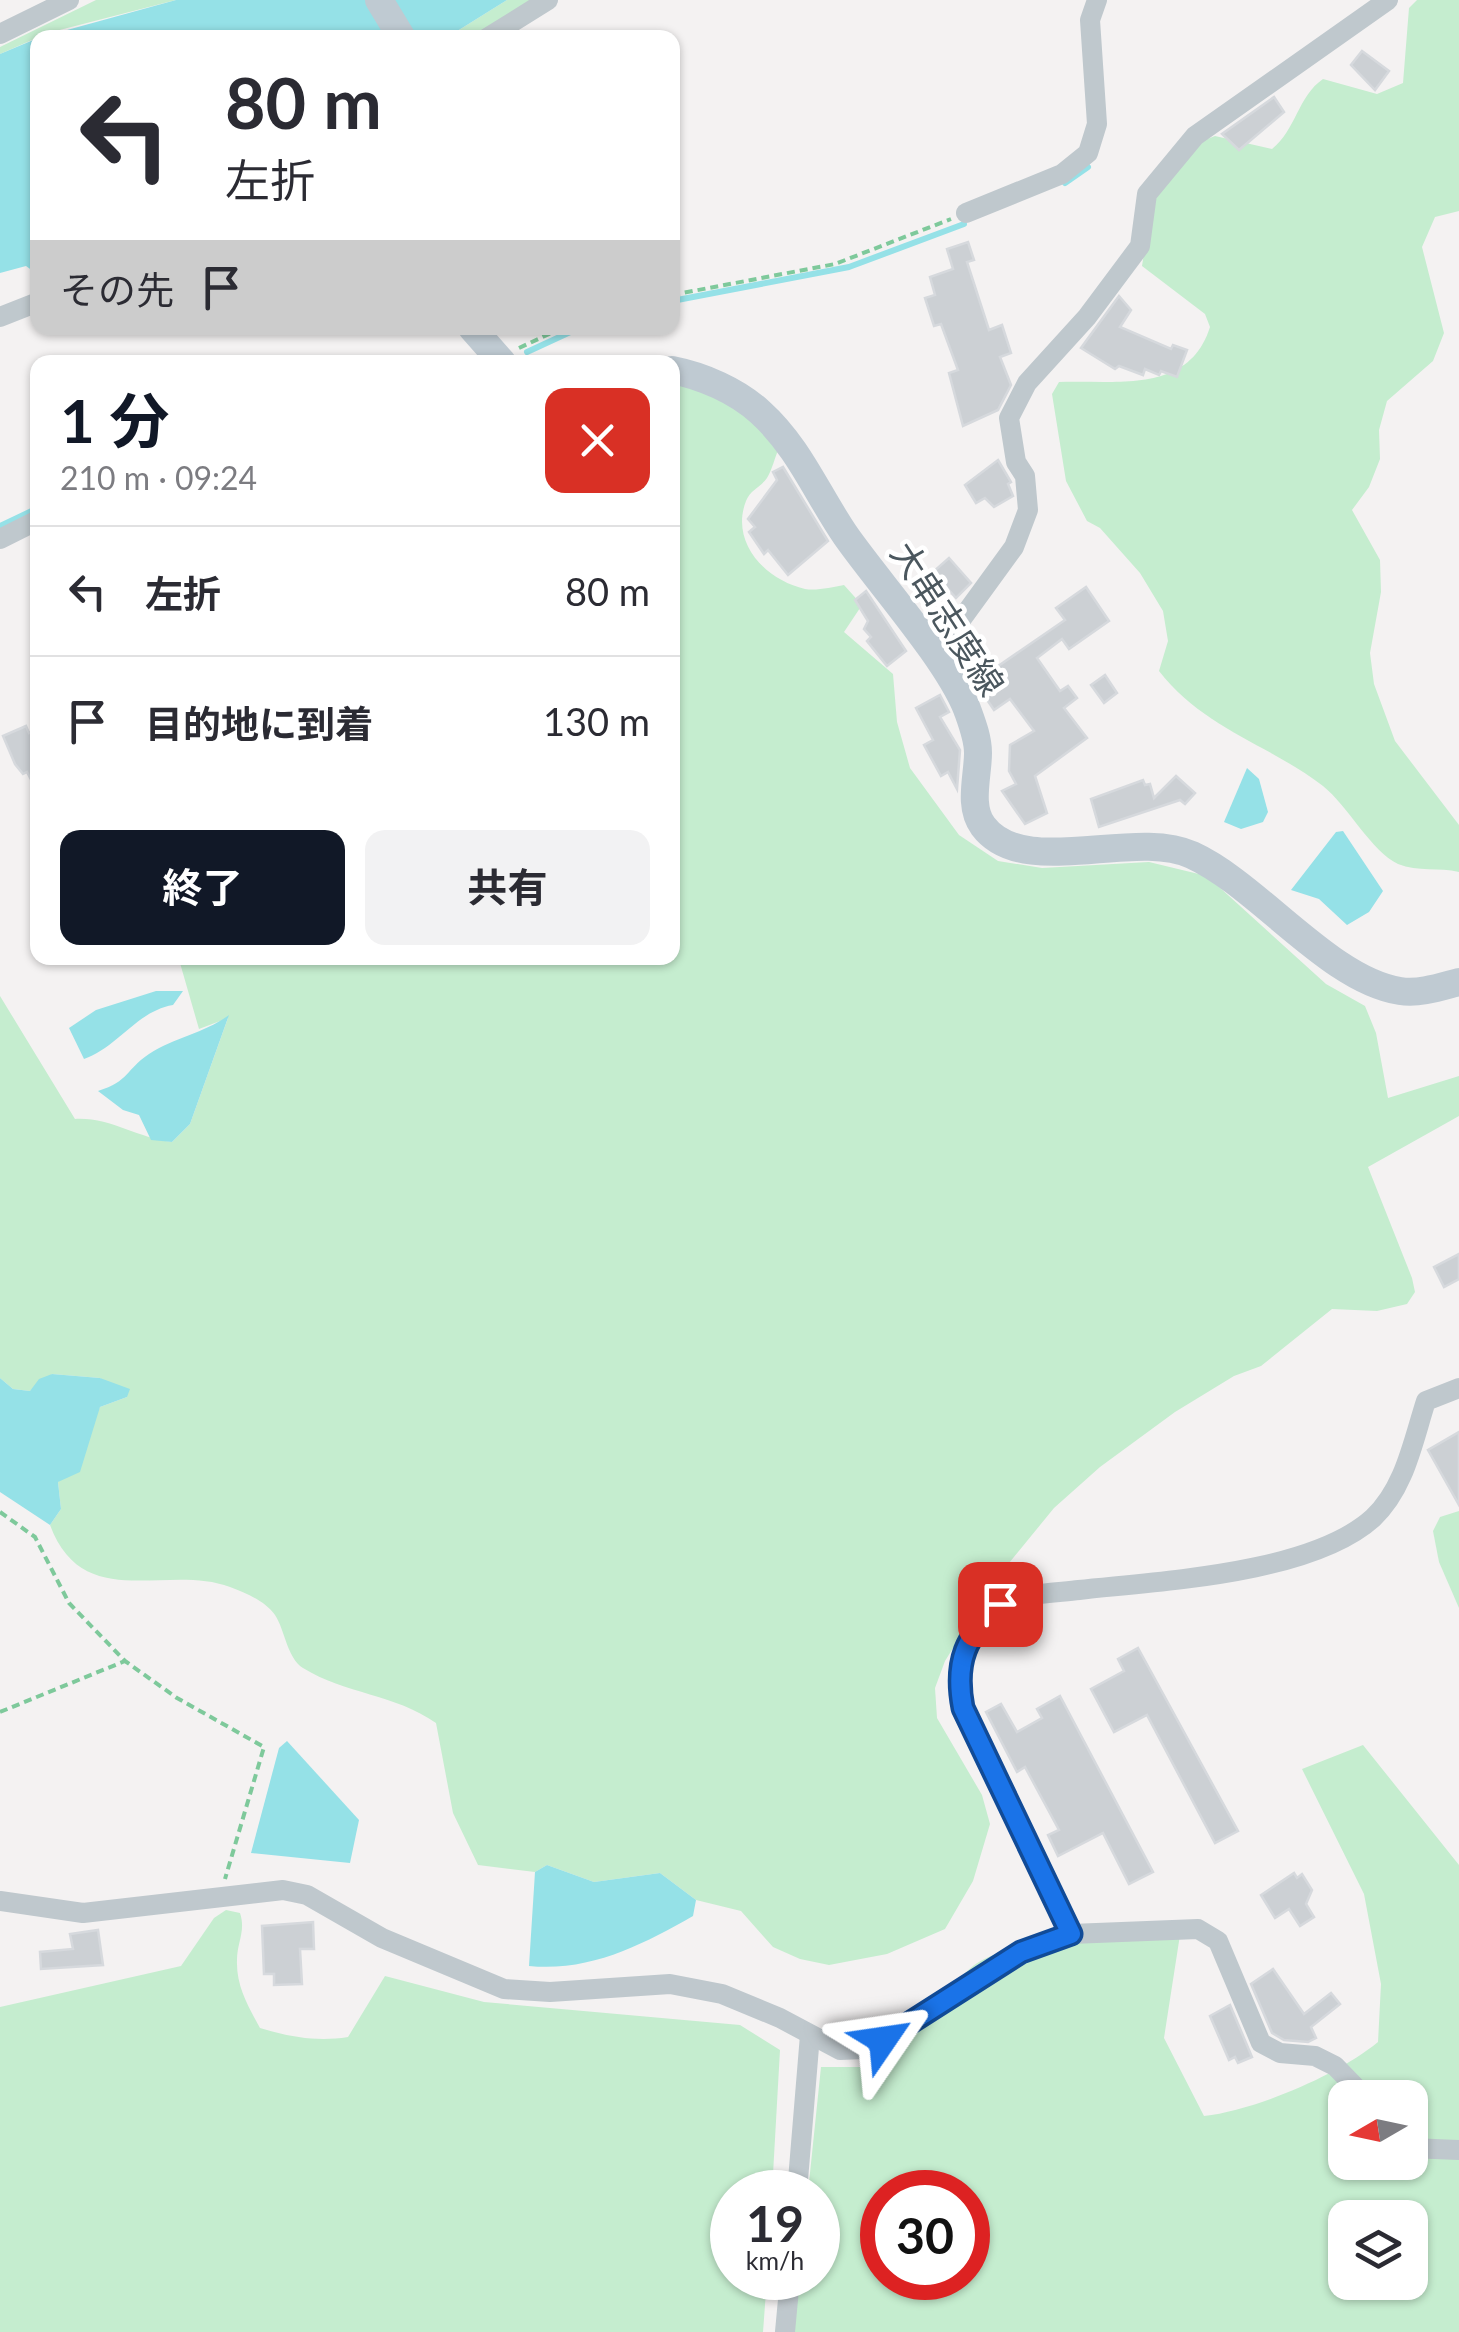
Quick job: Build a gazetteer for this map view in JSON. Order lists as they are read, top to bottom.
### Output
{
  "streets": {
    "main road": ["大串志度線"]
  },
  "north": "left",
  "page": {
    "turn": ["80 m", "左折"],
    "then": "その先",
    "heading": ["1 分", "210 m · 09:24"],
    "list": [
      {
        "name": "左折",
        "value": "80 m"
      },
      {
        "name": "目的地に到着",
        "value": "130 m"
      }
    ],
    "buttons": ["終了", "共有"],
    "speed": "19 km/h",
    "limit": "30"
  }
}
